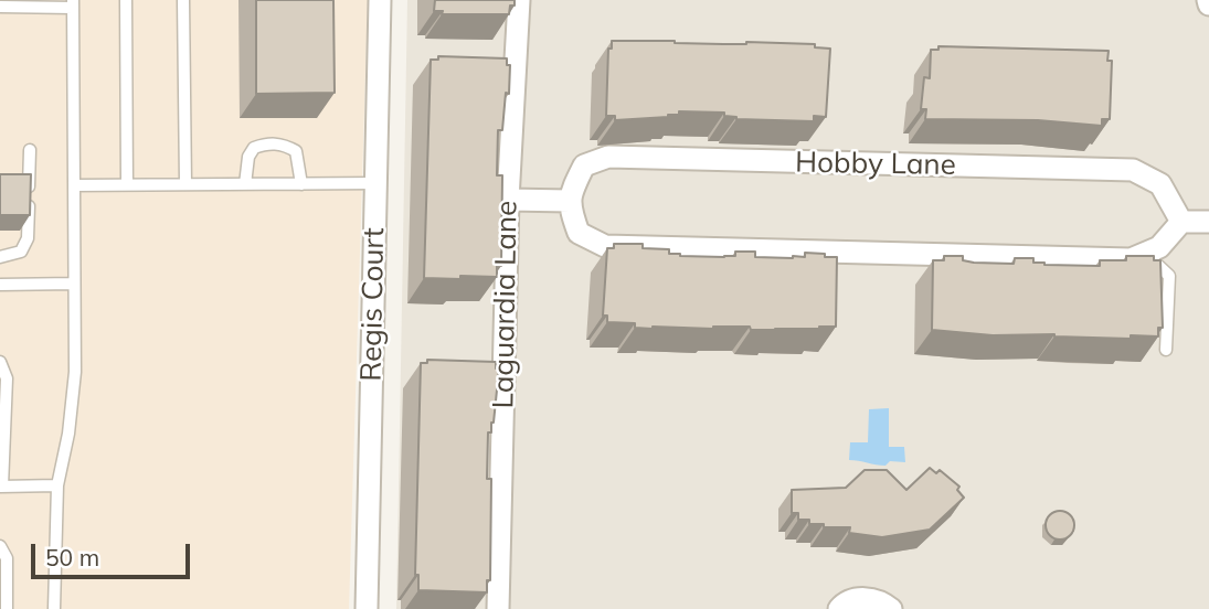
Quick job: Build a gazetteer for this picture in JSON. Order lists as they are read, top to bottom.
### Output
{
  "streets": {
    "street": ["Hobby Lane", "Regis Court", "Laguardia Lane"]
  },
  "scale_bar": "50 m"
}
